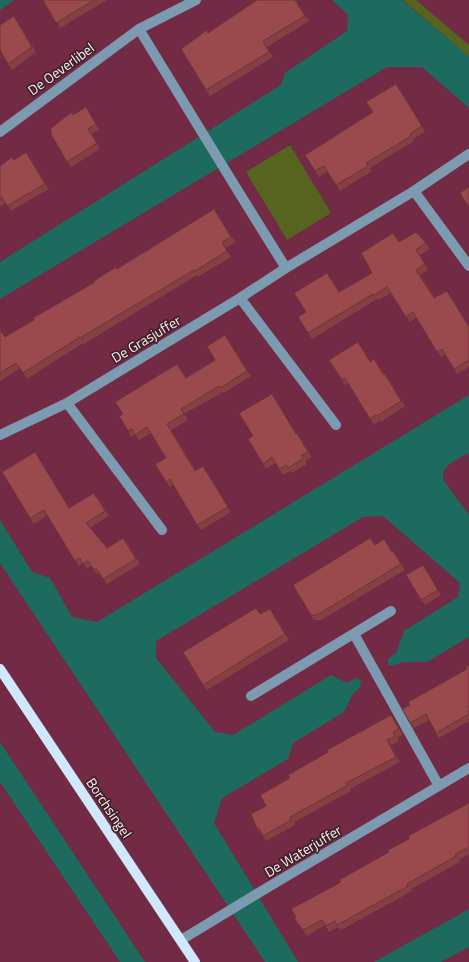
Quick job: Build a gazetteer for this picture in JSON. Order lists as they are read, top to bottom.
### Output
{
  "streets": {
    "main road": ["Borchsingel"],
    "street": ["De Oeverlibel", "De Grasjuffer", "De Waterjuffer"]
  },
  "crossings": [
    ["Borchsingel", "De Waterjuffer"]
  ]
}
